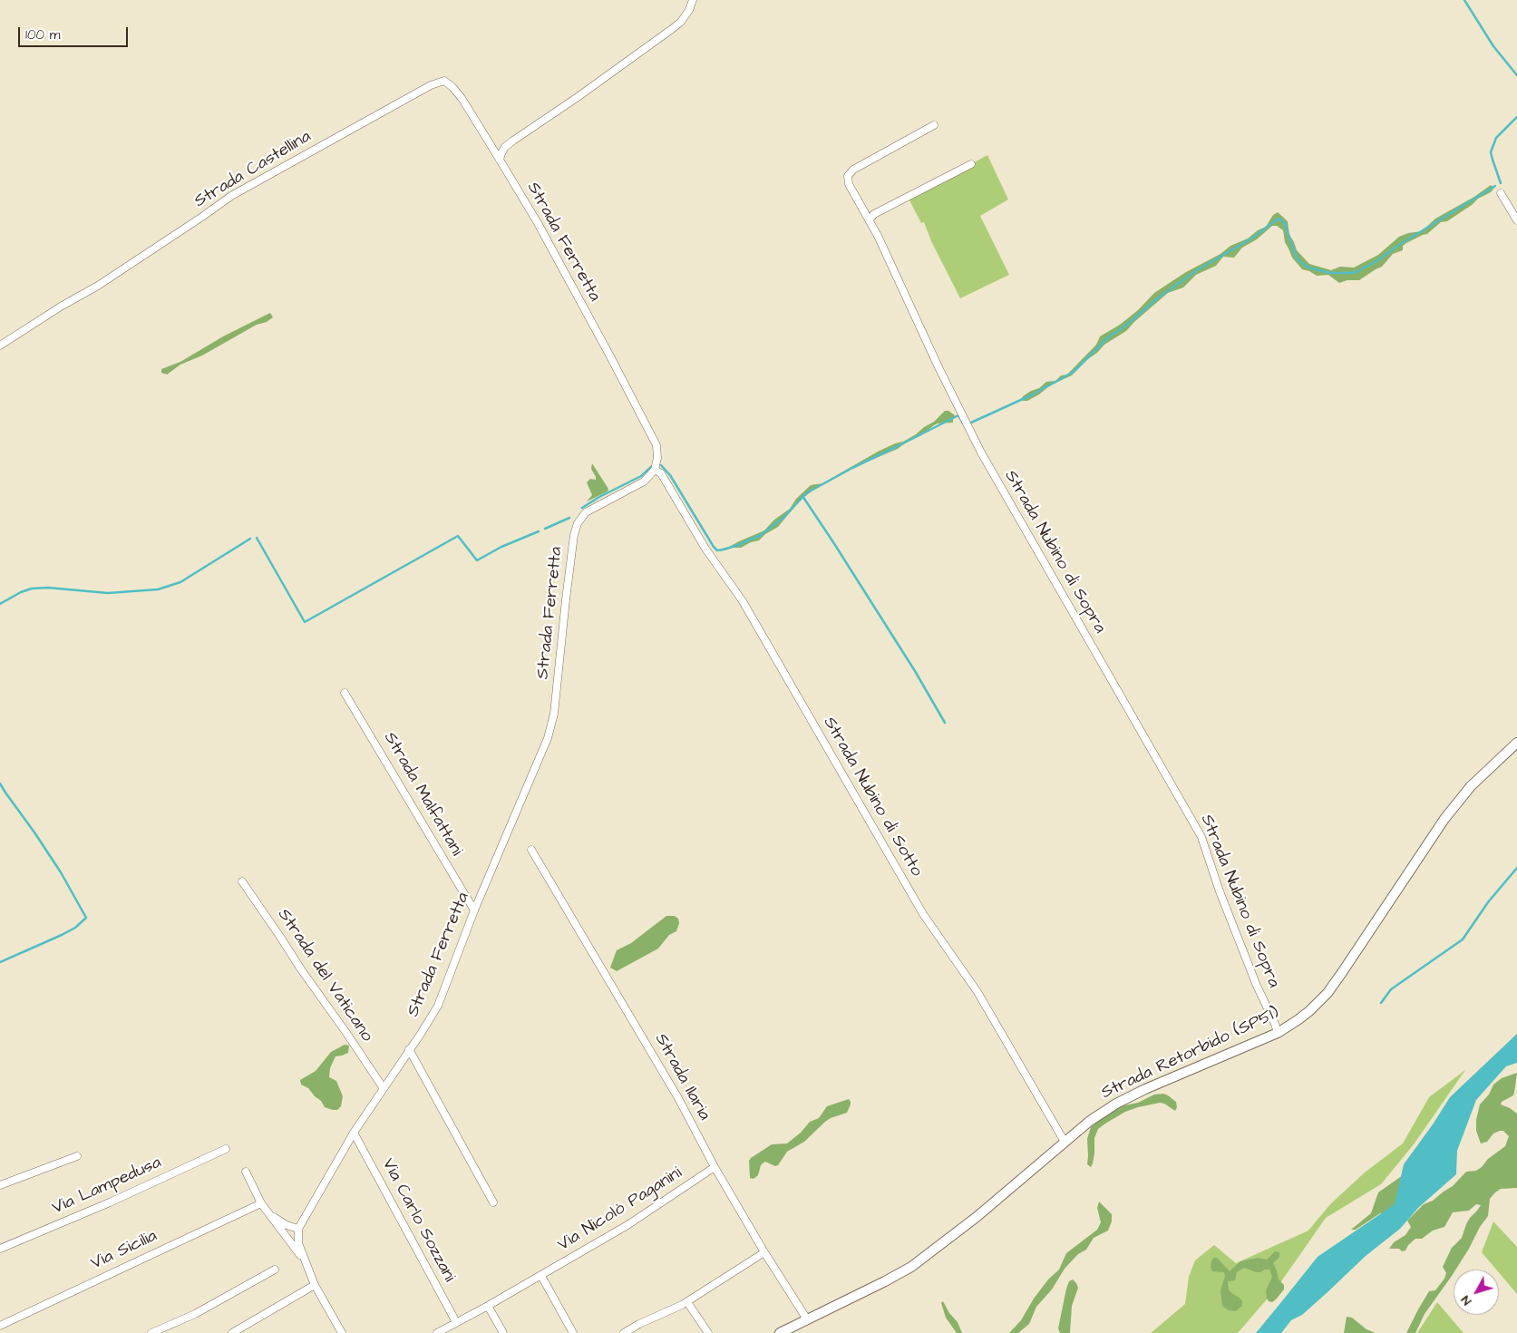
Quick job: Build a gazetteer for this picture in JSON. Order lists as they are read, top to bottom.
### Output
{
  "streets": {
    "street": [
      "Strada Castellina",
      "Strada Ferretta",
      "Strada Nubino di Sopra",
      "Strada Malfattani",
      "Strada Nubino di Sotto",
      "Strada del Vaticano",
      "Strada Retorbido (SP51)",
      "Strada Ilaria",
      "Via Lampedusa",
      "Via Nicolò Paganini",
      "Via Carlo Sozzani",
      "Via Sicilia"
    ]
  },
  "crossings": [
    ["Strada Castellina", "Strada Ferretta"],
    ["Strada Ferretta", "Strada Malfattani"],
    ["Strada Ferretta", "Strada Nubino di Sotto"],
    ["Strada Ferretta", "Strada del Vaticano"],
    ["Strada Ferretta", "Via Carlo Sozzani"],
    ["Strada Nubino di Sopra", "Strada Retorbido (SP51)"],
    ["Strada Nubino di Sotto", "Strada Retorbido (SP51)"],
    ["Strada Retorbido (SP51)", "Strada Ilaria"],
    ["Strada Ilaria", "Via Nicolò Paganini"],
    ["Via Nicolò Paganini", "Via Carlo Sozzani"]
  ],
  "scale_bar": "100 m",
  "north": "bottom left"
}
